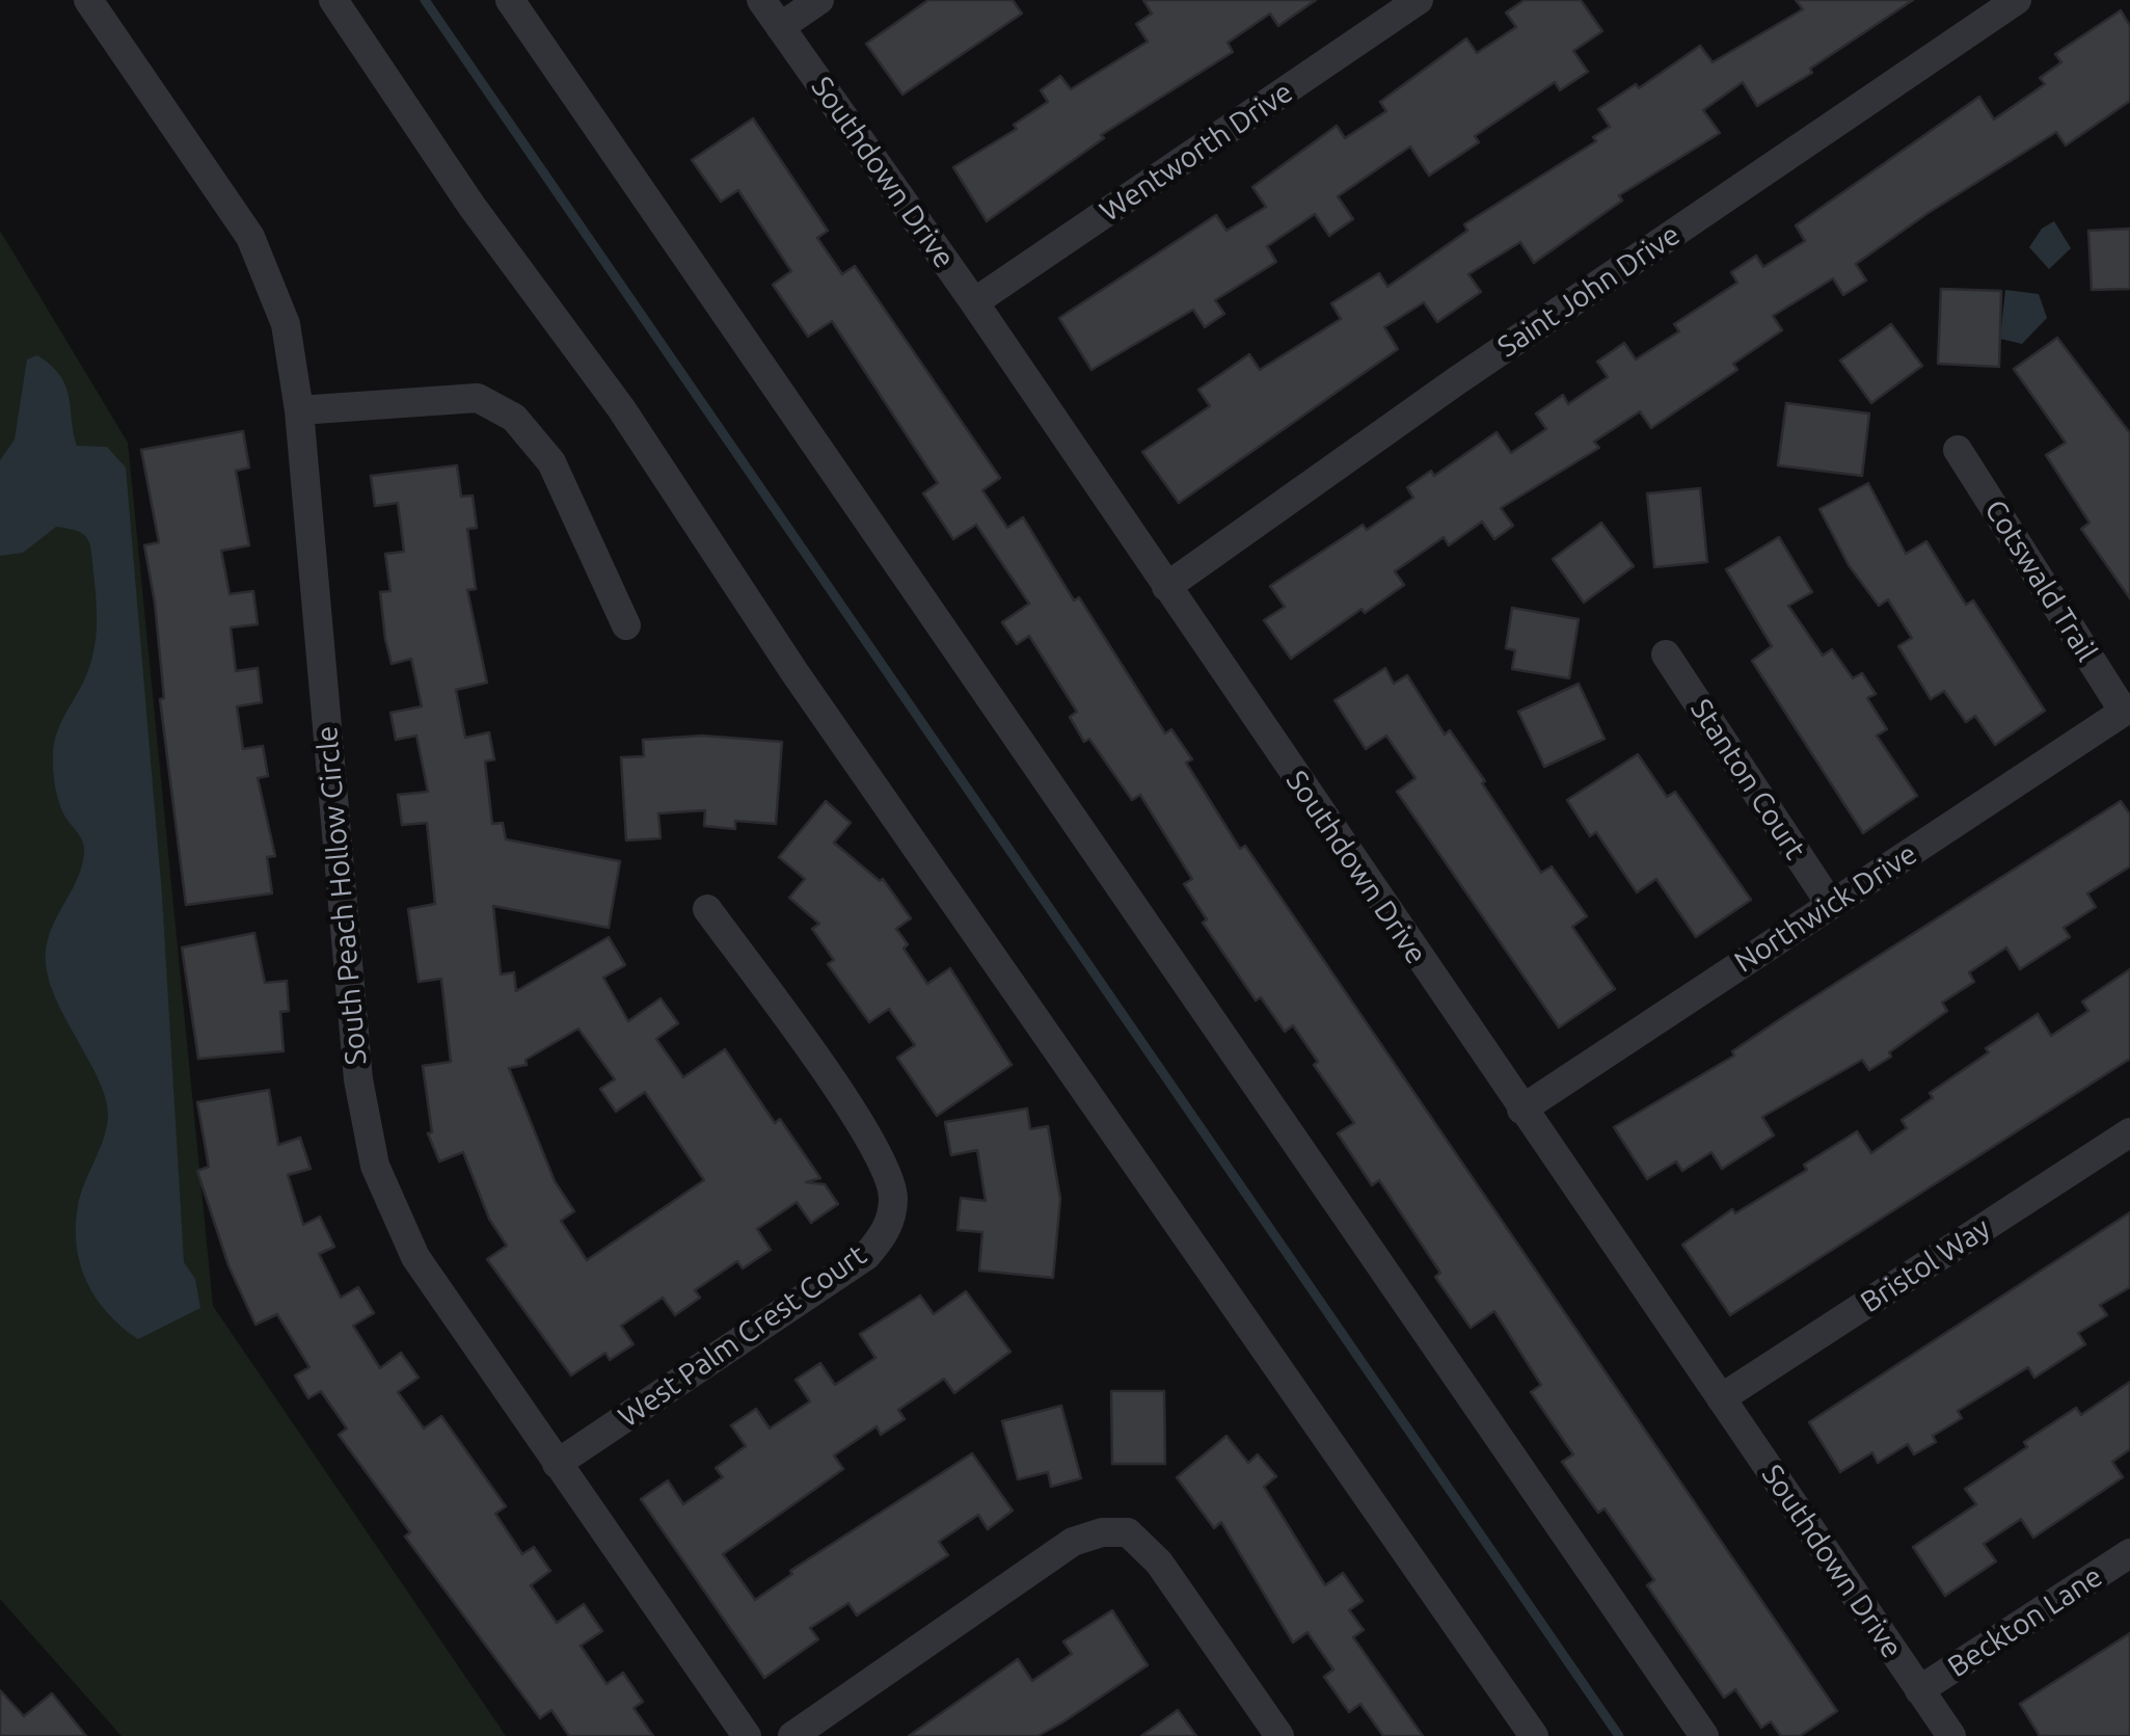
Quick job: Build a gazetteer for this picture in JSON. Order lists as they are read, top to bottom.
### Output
{
  "streets": {
    "street": [
      "Wentworth Drive",
      "Southdown Drive",
      "Saint John Drive",
      "Cotswald Trail",
      "Stanton Court",
      "South Peach Hollow Circle",
      "Northwick Drive",
      "Bristol Way",
      "West Palm Crest Court",
      "Beckton Lane"
    ]
  },
  "crossings": [
    ["Wentworth Drive", "Southdown Drive"],
    ["Southdown Drive", "Saint John Drive"],
    ["Southdown Drive", "Northwick Drive"],
    ["Southdown Drive", "Bristol Way"],
    ["Southdown Drive", "Beckton Lane"],
    ["Cotswald Trail", "Northwick Drive"],
    ["Stanton Court", "Northwick Drive"],
    ["South Peach Hollow Circle", "West Palm Crest Court"]
  ]
}
